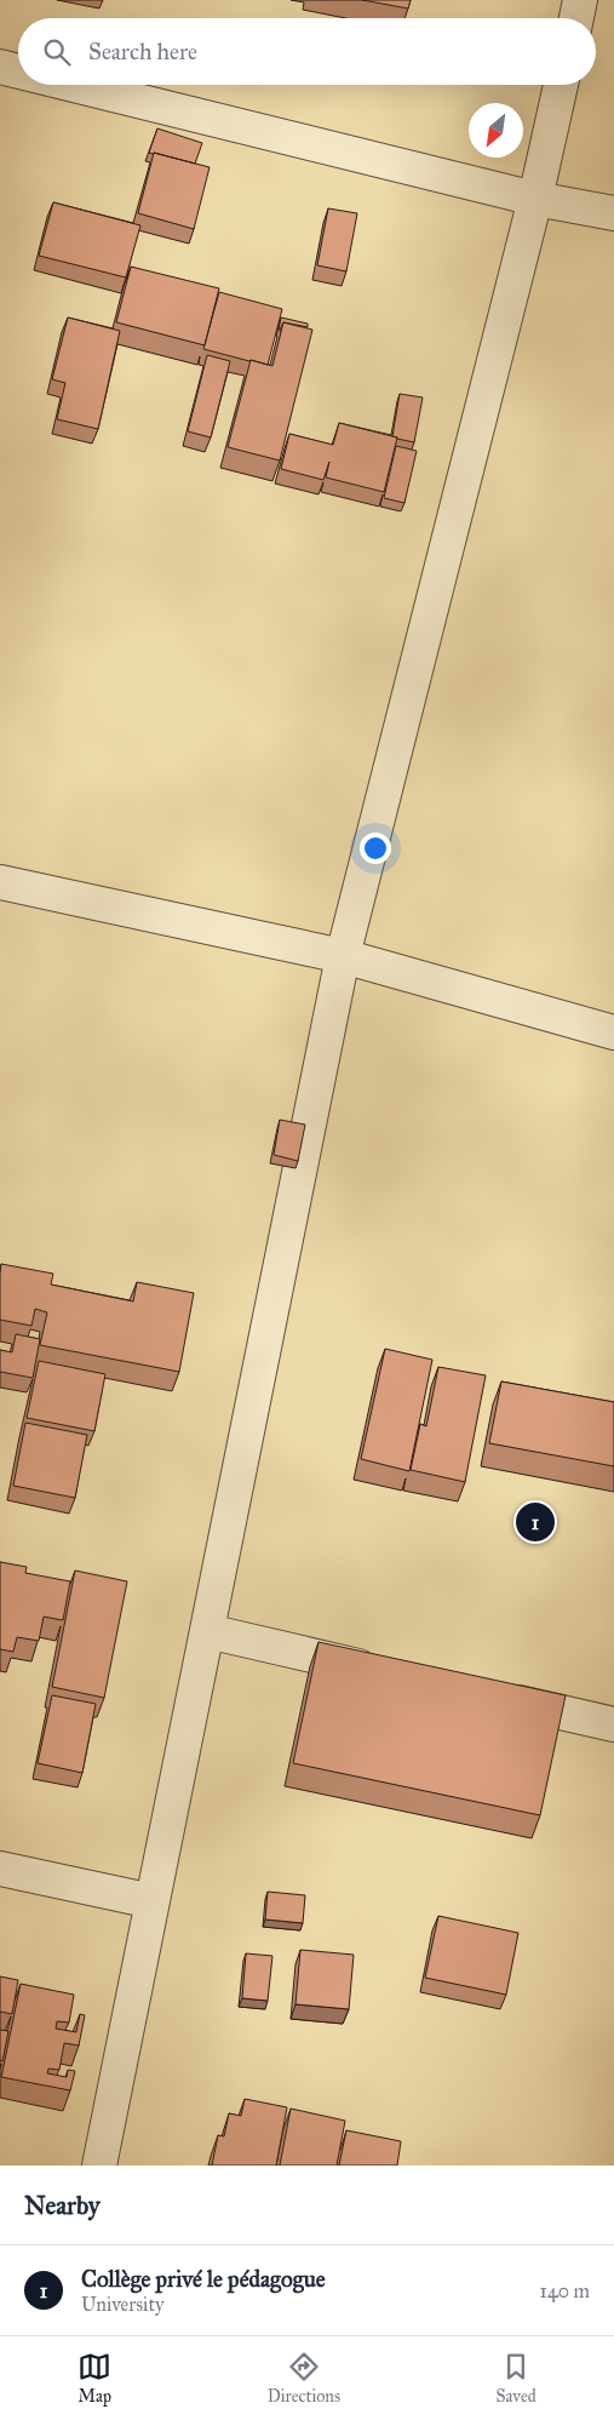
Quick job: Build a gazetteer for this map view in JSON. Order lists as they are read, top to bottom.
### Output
{
  "north": "bottom left",
  "page": {
    "search": "Search here",
    "pins": "1",
    "heading": "Nearby",
    "list": [
      {
        "mark": "1",
        "name": "Collège privé le pédagogue",
        "note": "University",
        "value": "140 m"
      }
    ],
    "nav": ["Map", "Directions", "Saved"]
  }
}
